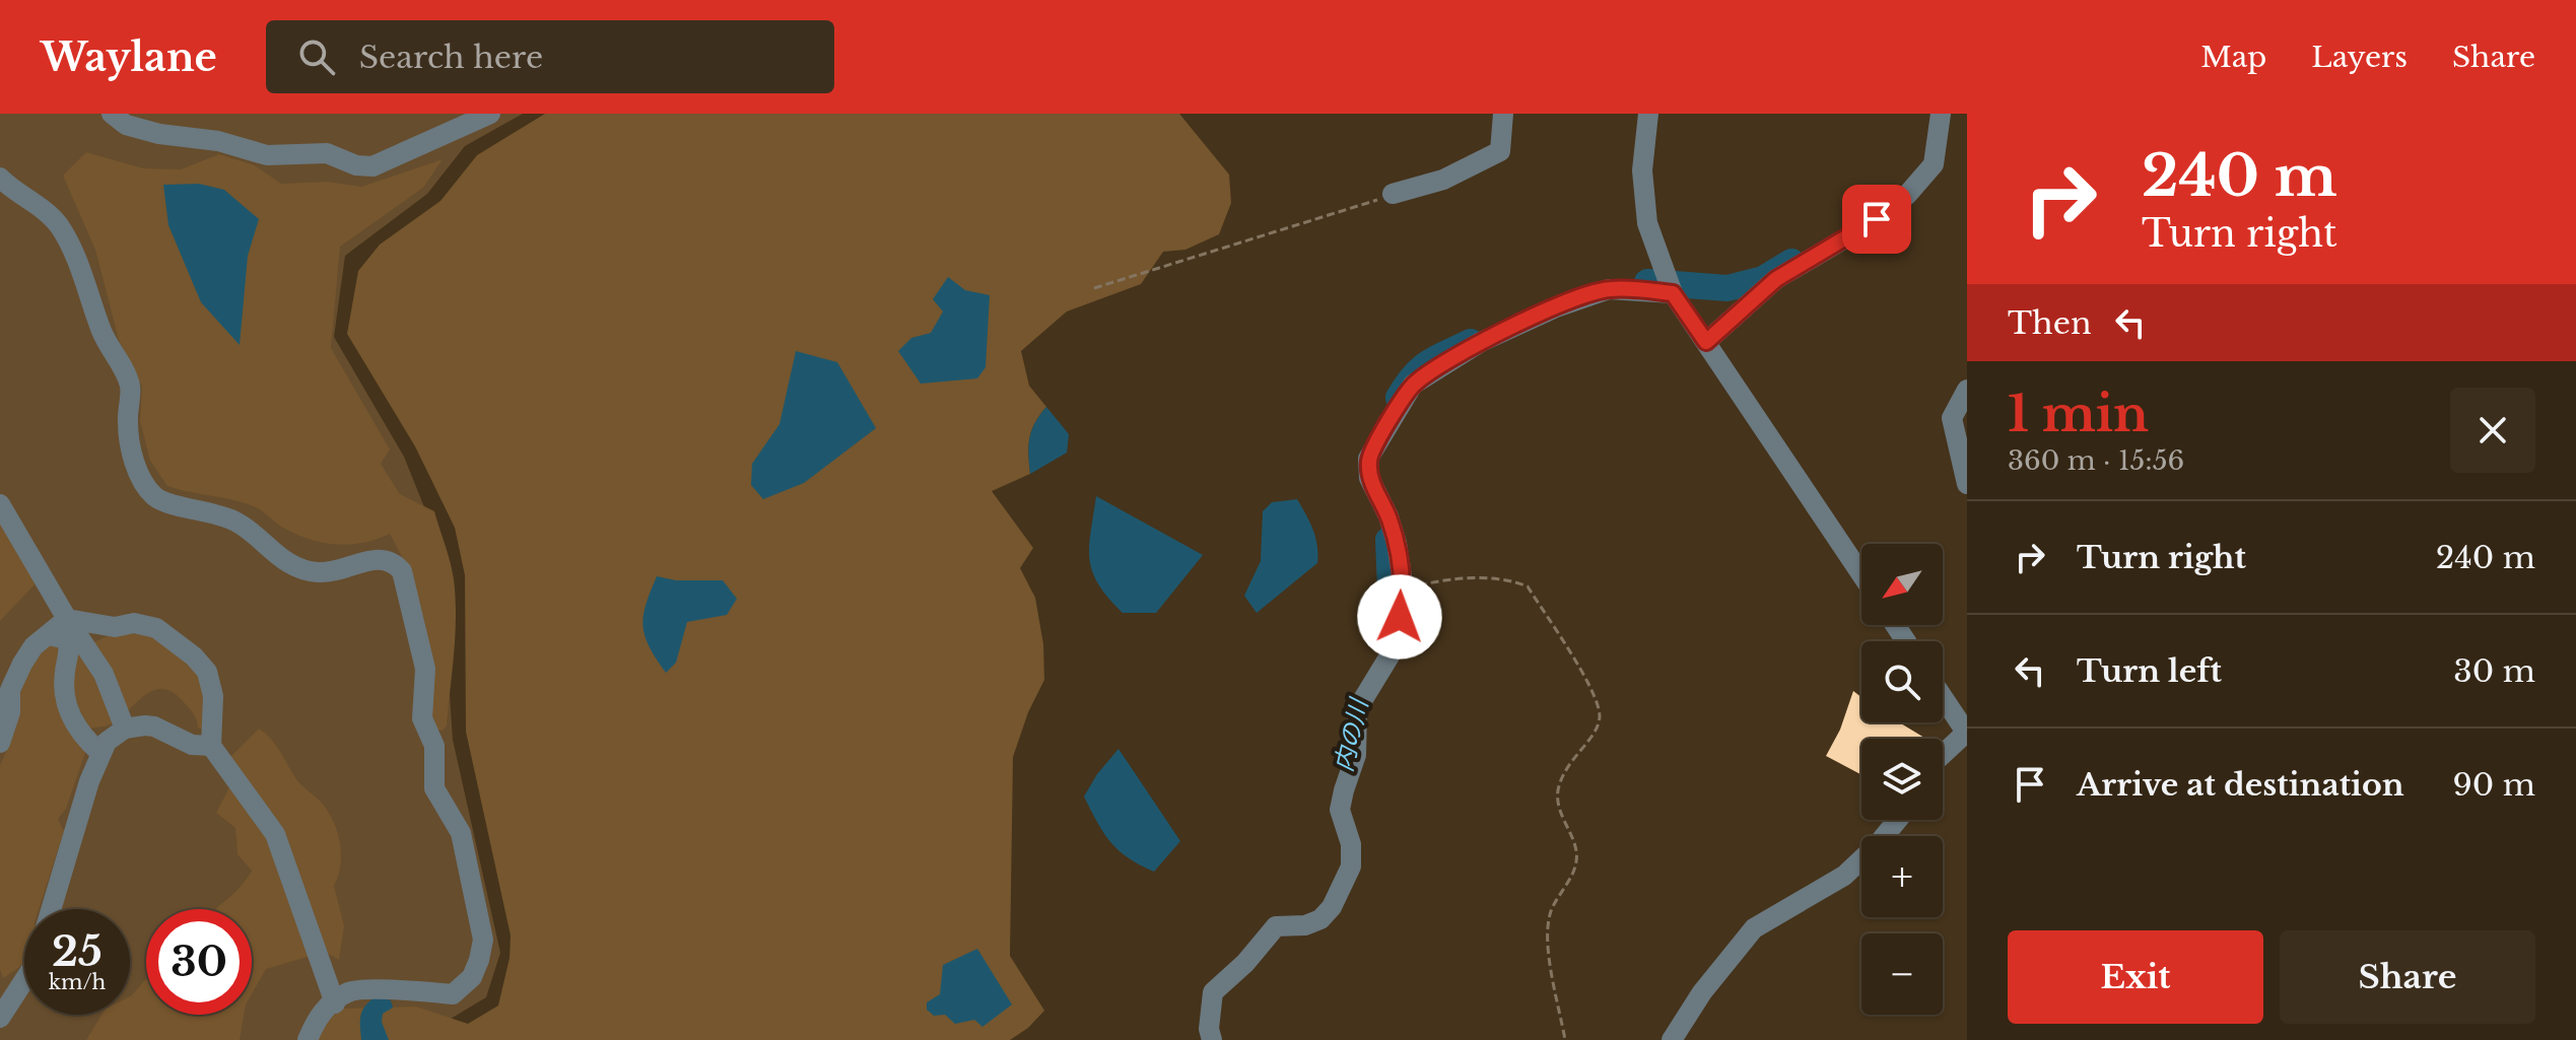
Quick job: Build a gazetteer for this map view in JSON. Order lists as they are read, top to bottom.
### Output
{
  "water": ["内の川"],
  "north": "bottom left",
  "page": {
    "header": "Waylane",
    "search": "Search here",
    "nav": ["Map", "Layers", "Share"],
    "turn": ["240 m", "Turn right"],
    "then": "Then",
    "heading": ["1 min", "360 m · 15:56"],
    "list": [
      {
        "name": "Turn right",
        "value": "240 m"
      },
      {
        "name": "Turn left",
        "value": "30 m"
      },
      {
        "name": "Arrive at destination",
        "value": "90 m"
      }
    ],
    "map_buttons": ["+", "−"],
    "speed": "25 km/h",
    "limit": "30",
    "buttons": ["Exit", "Share"]
  }
}
